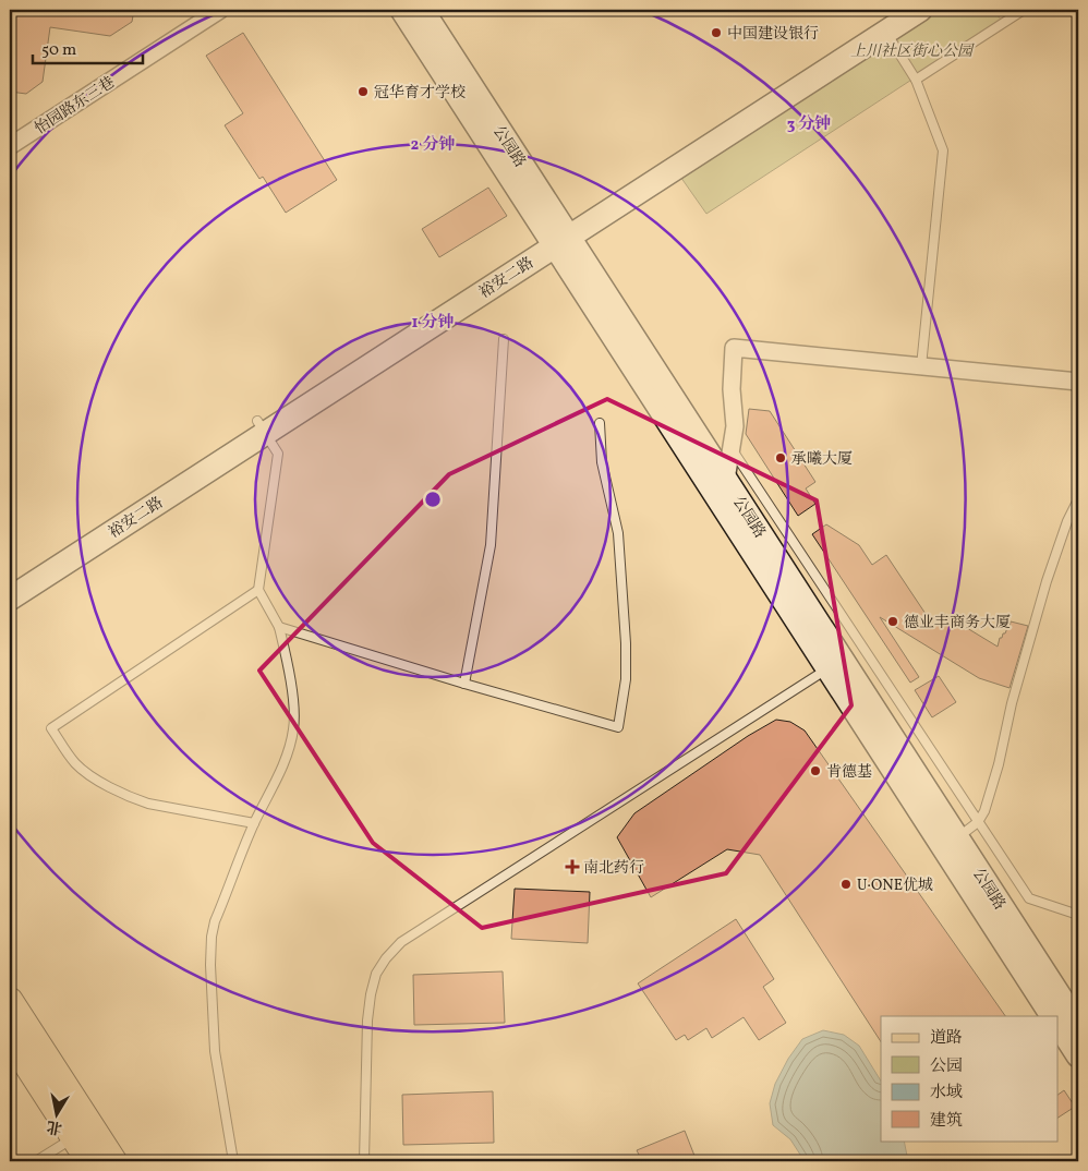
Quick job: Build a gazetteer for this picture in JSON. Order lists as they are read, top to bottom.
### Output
{
  "streets": {
    "main road": ["公园路", "裕安二路"],
    "street": ["怡园路东三巷"]
  },
  "crossings": [
    ["公园路", "裕安二路"]
  ],
  "parks": ["上川社区街心公园"],
  "places": {
    "other": [
      "中国建设银行",
      "冠华育才学校",
      "承曦大厦",
      "德业丰商务大厦",
      "肯德基",
      "U·ONE优城"
    ],
    "health": ["南北药行"]
  },
  "legend": [
    "道路",
    "公园",
    "水域",
    "建筑"
  ],
  "scale_bar": "50 m",
  "north": "bottom",
  "rings": ["3 分钟", "2 分钟", "1 分钟"]
}
